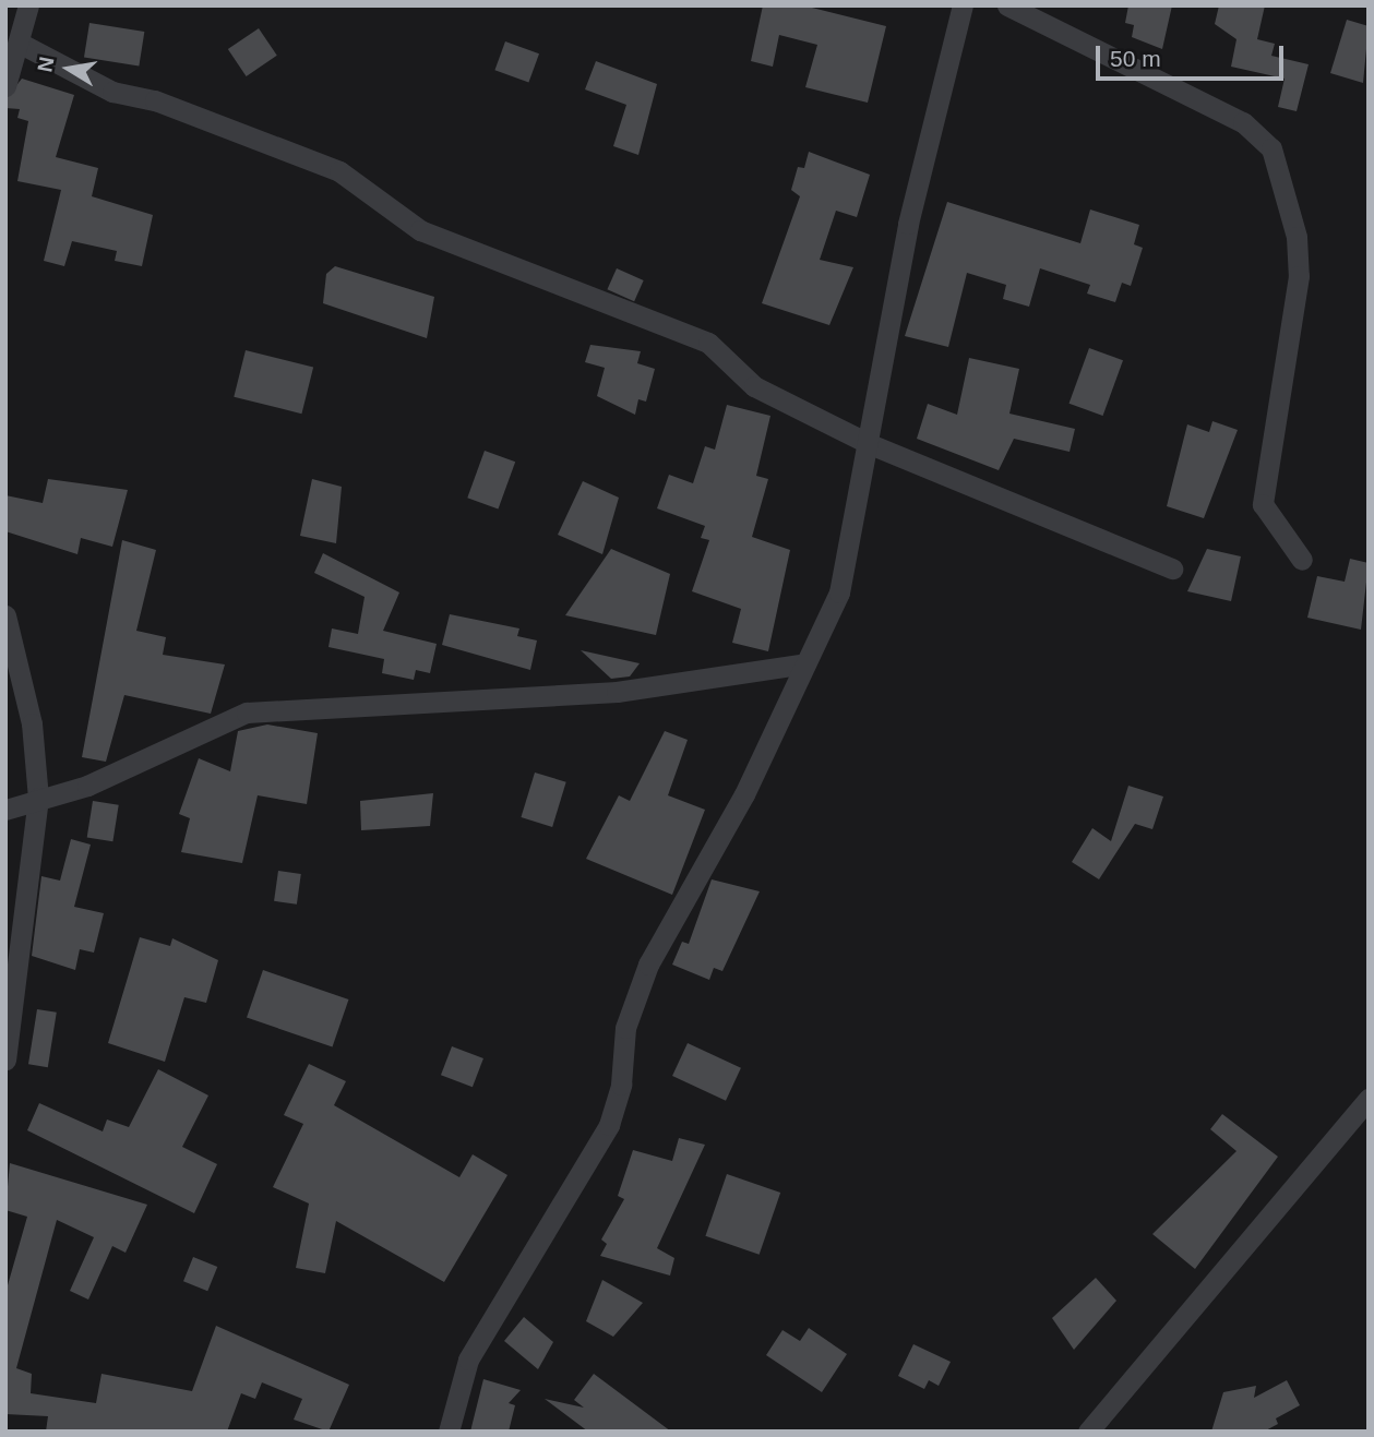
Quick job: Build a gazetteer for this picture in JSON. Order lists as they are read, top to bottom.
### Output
{
  "scale_bar": "50 m",
  "north": "left"
}
